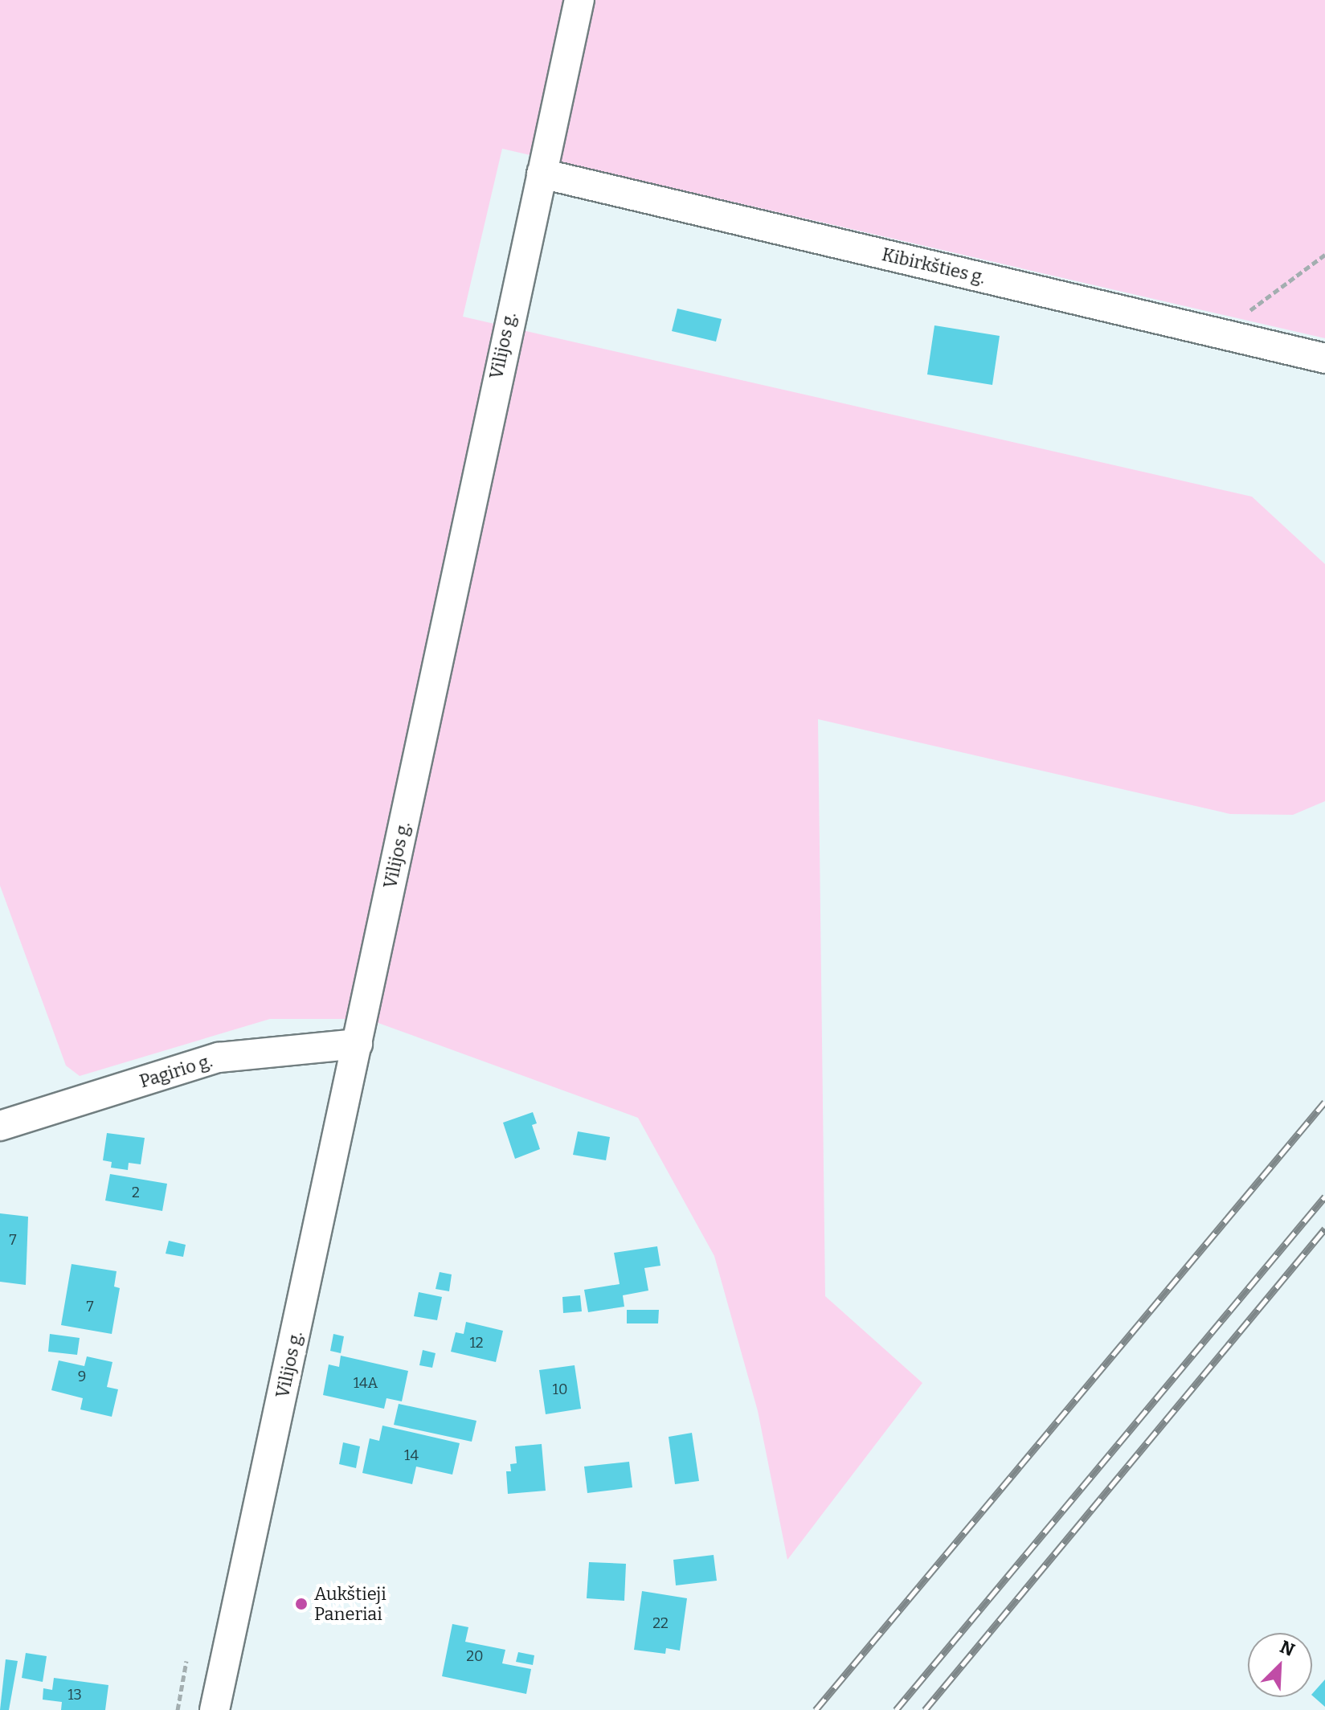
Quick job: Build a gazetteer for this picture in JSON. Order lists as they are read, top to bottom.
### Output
{
  "streets": {
    "street": ["Kibirkšties g.", "Vilijos g.", "Pagirio g."]
  },
  "crossings": [
    ["Kibirkšties g.", "Vilijos g."],
    ["Vilijos g.", "Pagirio g."]
  ],
  "places": ["Aukštieji Paneriai"],
  "house_numbers": [
    "2",
    "7",
    "7",
    "12",
    "9",
    "14A",
    "10",
    "14",
    "22",
    "20",
    "13"
  ],
  "north": "top right"
}
